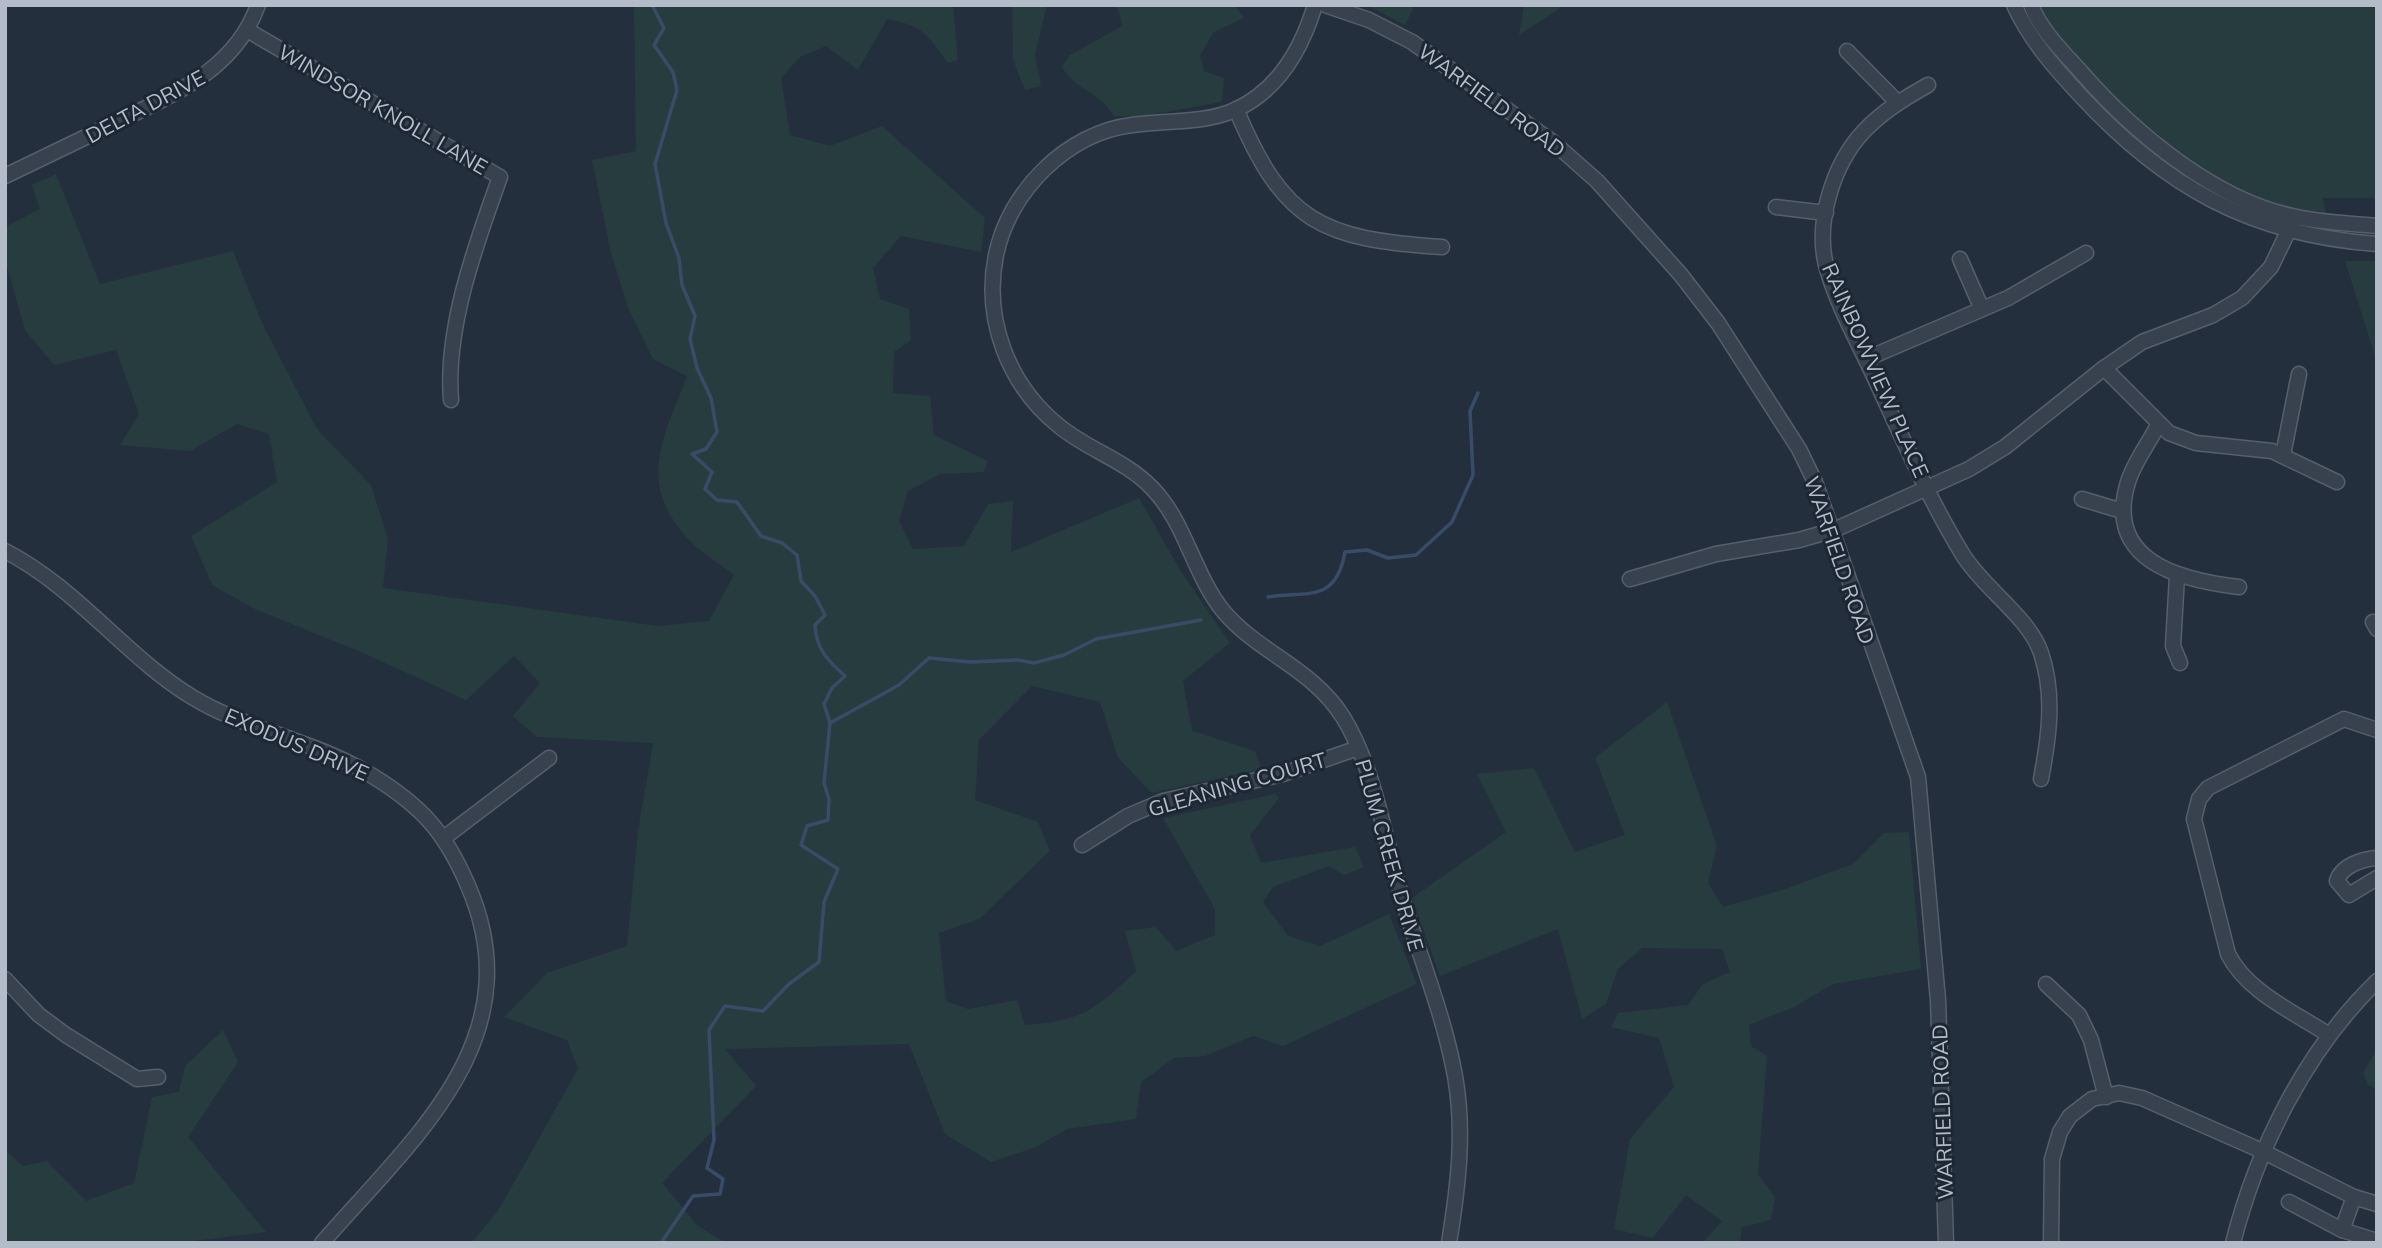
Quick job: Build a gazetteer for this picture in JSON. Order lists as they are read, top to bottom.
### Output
{
  "streets": {
    "street": [
      "WARFIELD ROAD",
      "DELTA DRIVE",
      "WINDSOR KNOLL LANE",
      "RAINBOWVIEW PLACE",
      "EXODUS DRIVE",
      "GLEANING COURT",
      "PLUM CREEK DRIVE"
    ]
  },
  "crossings": [
    ["DELTA DRIVE", "WINDSOR KNOLL LANE"],
    ["GLEANING COURT", "PLUM CREEK DRIVE"]
  ]
}
